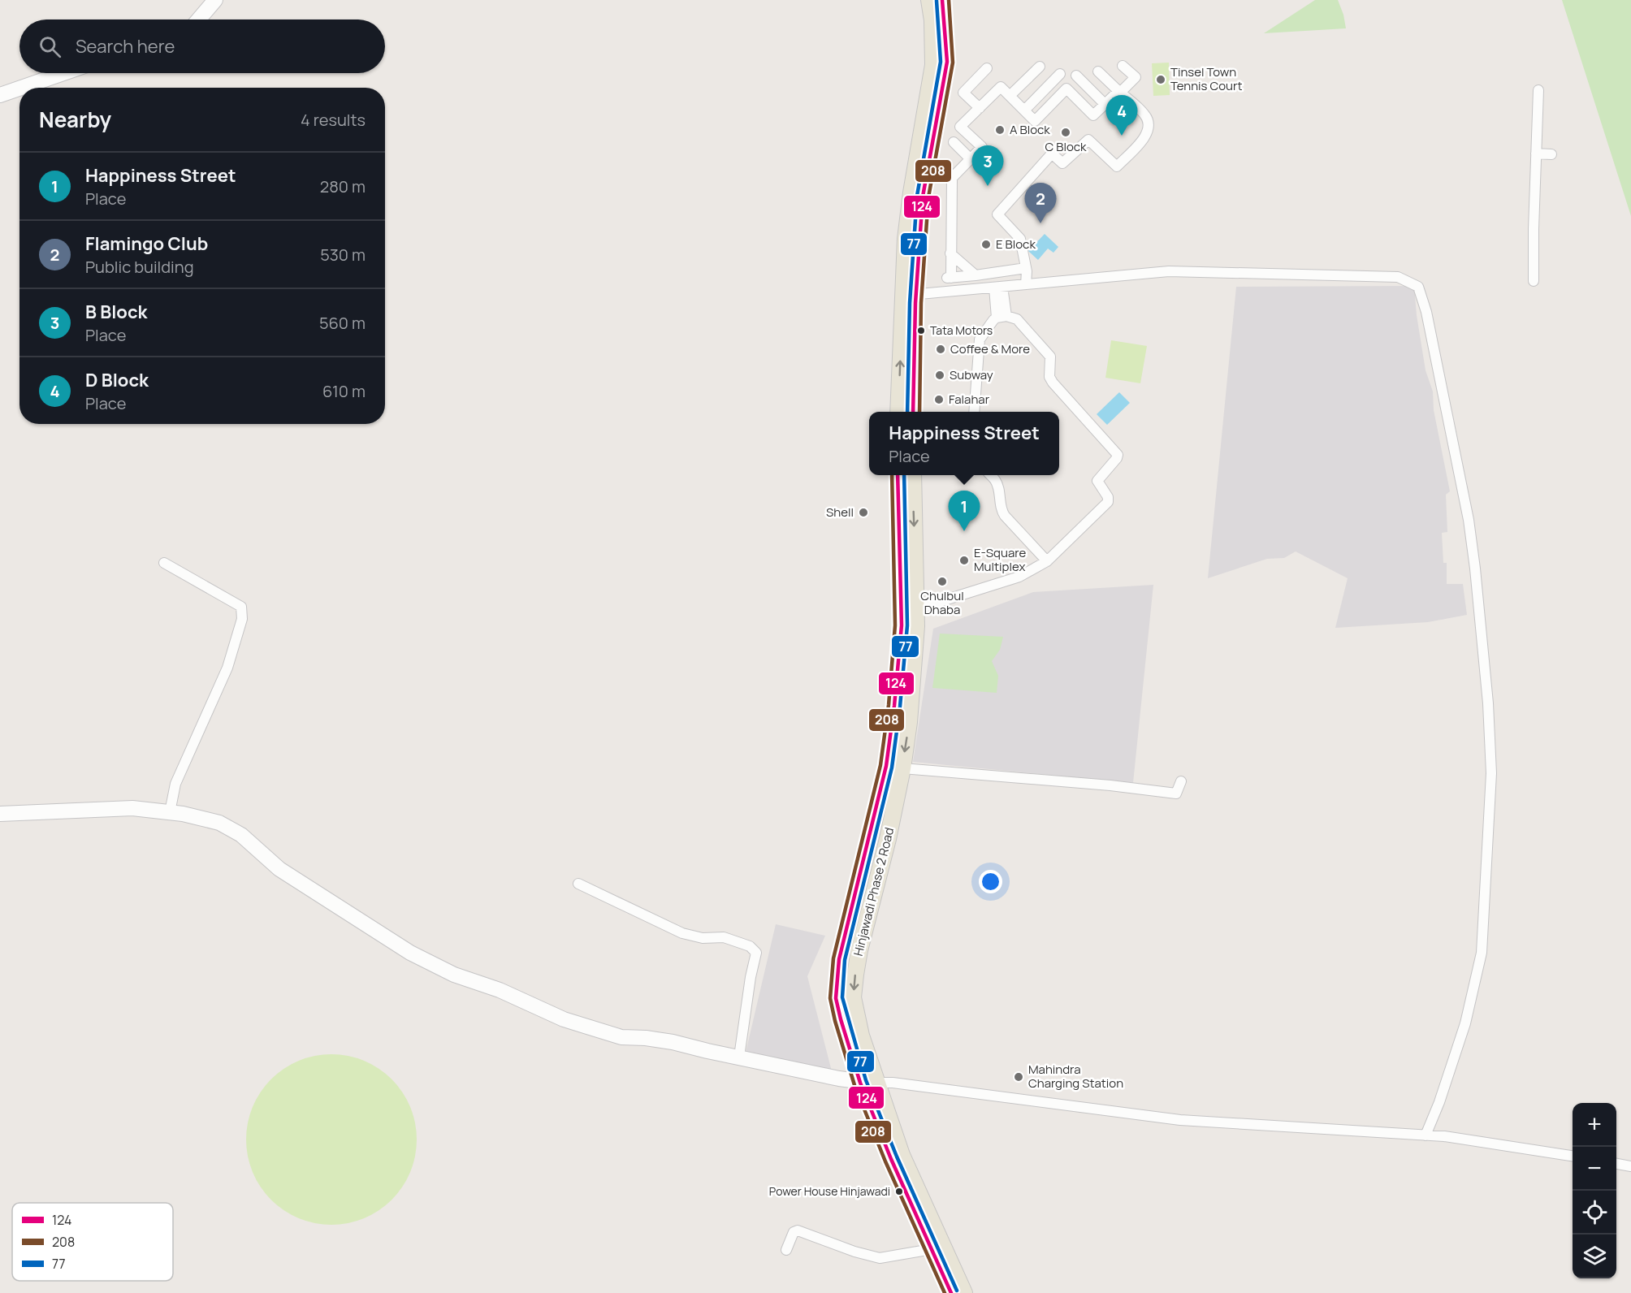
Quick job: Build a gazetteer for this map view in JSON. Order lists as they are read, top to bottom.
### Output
{
  "streets": {
    "main road": ["Hinjawadi Phase 2 Road"]
  },
  "places": [
    "Tinsel Town Tennis Court",
    "A Block",
    "C Block",
    "E Block",
    "Tata Motors",
    "Coffee & More",
    "Subway",
    "Falahar",
    "Shell",
    "E-Square Multiplex",
    "Chulbul Dhaba",
    "Mahindra Charging Station",
    "Power House Hinjawadi"
  ],
  "lines": ["transit line 124", "transit line 208", "transit line 77"],
  "legend": ["124", "208", "77"],
  "page": {
    "search": "Search here",
    "heading": ["Nearby", "4 results"],
    "pins": [
      "4",
      "3",
      "2",
      "1"
    ],
    "list": [
      {
        "mark": "1",
        "name": "Happiness Street",
        "note": "Place",
        "value": "280 m"
      },
      {
        "mark": "2",
        "name": "Flamingo Club",
        "note": "Public building",
        "value": "530 m"
      },
      {
        "mark": "3",
        "name": "B Block",
        "note": "Place",
        "value": "560 m"
      },
      {
        "mark": "4",
        "name": "D Block",
        "note": "Place",
        "value": "610 m"
      }
    ],
    "popup": ["Happiness Street", "Place"],
    "map_buttons": ["+", "−"]
  }
}
